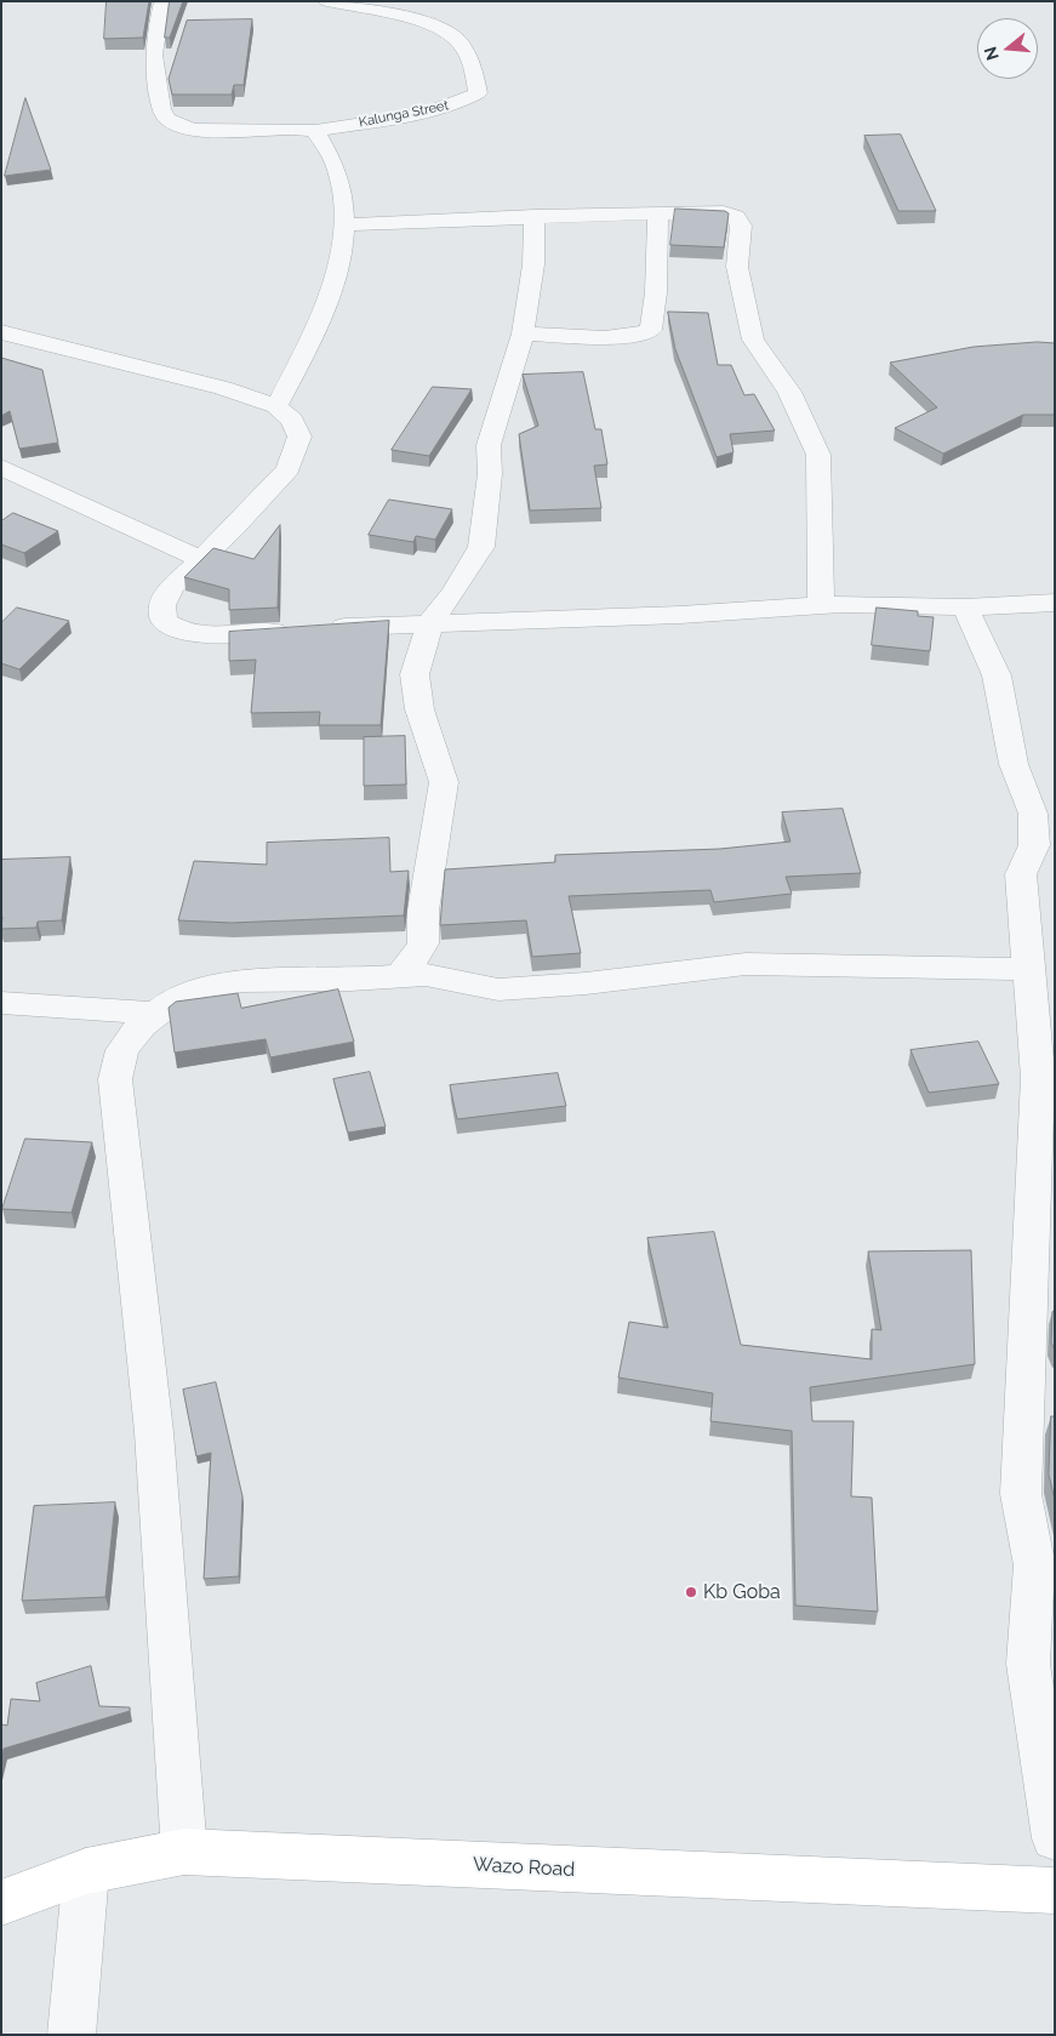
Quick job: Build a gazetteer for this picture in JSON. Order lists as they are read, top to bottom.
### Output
{
  "streets": {
    "main road": ["Wazo Road"],
    "street": ["Kalunga Street"]
  },
  "places": ["Kb Goba"],
  "north": "left"
}
